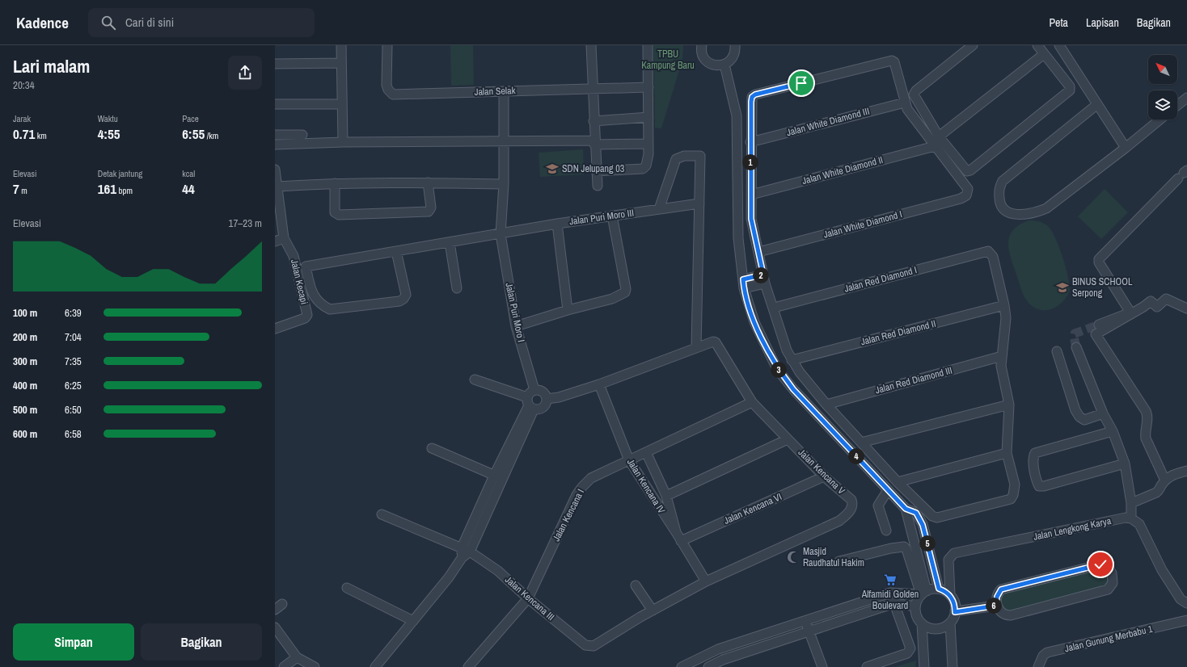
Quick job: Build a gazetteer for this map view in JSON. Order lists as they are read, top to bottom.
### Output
{
  "streets": {
    "street": [
      "Jalan Selak",
      "Jalan White Diamond III",
      "Jalan White Diamond II",
      "Jalan Puri Moro III",
      "Jalan White Diamond I",
      "Jalan Red Diamond I",
      "Jalan Kecapi",
      "Jalan Puri Moro I",
      "Jalan Red Diamond II",
      "Jalan Red Diamond III",
      "Jalan Kencana V",
      "Jalan Kencana IV",
      "Jalan Kencana VI",
      "Jalan Kencana I",
      "Jalan Lengkong Karya",
      "Jalan Kencana III",
      "Jalan Gunung Merbabu 1"
    ]
  },
  "crossings": [
    ["Jalan Selak", "Jalan Puri Moro I"],
    ["Jalan White Diamond II", "Jalan White Diamond I"],
    ["Jalan Puri Moro III", "Jalan Puri Moro I"],
    ["Jalan Red Diamond I", "Jalan Red Diamond II"],
    ["Jalan Puri Moro I", "Jalan Kencana V"],
    ["Jalan Kencana V", "Jalan Kencana IV"],
    ["Jalan Kencana V", "Jalan Kencana VI"],
    ["Jalan Kencana V", "Jalan Kencana I"],
    ["Jalan Kencana V", "Jalan Kencana III"],
    ["Jalan Kencana IV", "Jalan Kencana VI"],
    ["Jalan Kencana IV", "Jalan Kencana I"],
    ["Jalan Kencana I", "Jalan Kencana III"]
  ],
  "parks": ["TPBU Kampung Baru"],
  "places": {
    "school or university": ["SDN Jelupang 03", "BINUS SCHOOL Serpong"],
    "mosque": ["Masjid Raudhatul Hakim"],
    "supermarket": ["Alfamidi Golden Boulevard"]
  },
  "north": "top left",
  "page": {
    "header": "Kadence",
    "search": "Cari di sini",
    "nav": ["Peta", "Lapisan", "Bagikan"],
    "heading": ["Lari malam", "20:34"],
    "stats": [
      ["Jarak", "0.71 km"],
      ["Waktu", "4:55"],
      ["Pace", "6:55 /km"],
      ["Elevasi", "7 m"],
      ["Detak jantung", "161 bpm"],
      ["kcal", "44"]
    ],
    "pins": [
      "1",
      "2",
      "3",
      "4",
      "5",
      "6"
    ],
    "chart": ["Elevasi", "17–23 m"],
    "list": [
      {
        "name": "100 m",
        "note": "6:39"
      },
      {
        "name": "200 m",
        "note": "7:04"
      },
      {
        "name": "300 m",
        "note": "7:35"
      },
      {
        "name": "400 m",
        "note": "6:25"
      },
      {
        "name": "500 m",
        "note": "6:50"
      },
      {
        "name": "600 m",
        "note": "6:58"
      }
    ],
    "buttons": ["Simpan", "Bagikan"]
  }
}
